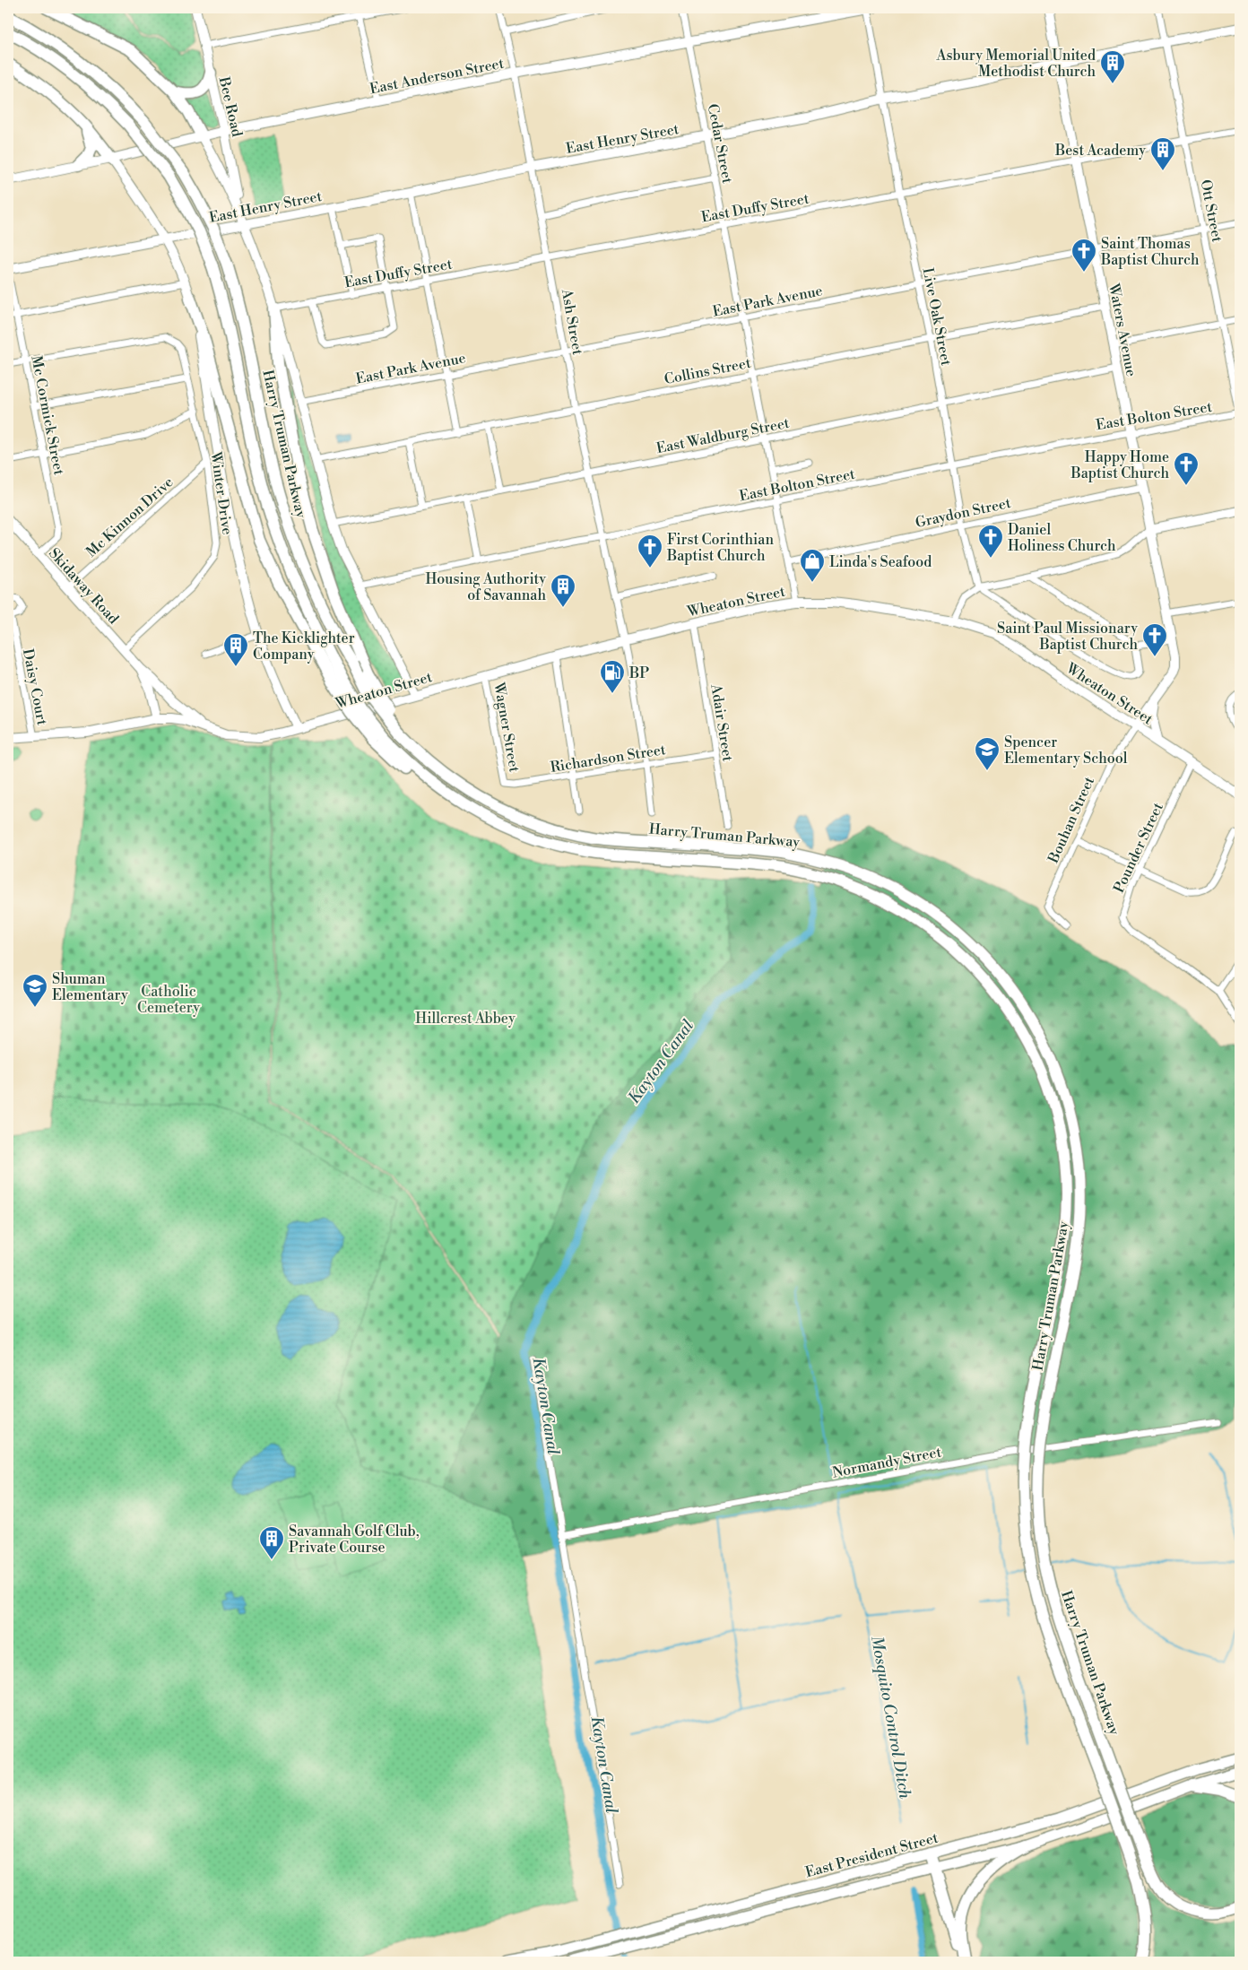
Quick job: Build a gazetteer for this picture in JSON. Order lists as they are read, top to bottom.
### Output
{
  "streets": {
    "highway": ["Harry Truman Parkway"],
    "main road": [
      "East Anderson Street",
      "Bee Road",
      "East Henry Street",
      "Waters Avenue",
      "Skidaway Road",
      "Wheaton Street",
      "Bouhan Street",
      "East President Street"
    ],
    "street": [
      "Cedar Street",
      "East Duffy Street",
      "Ott Street",
      "East Park Avenue",
      "Live Oak Street",
      "Ash Street",
      "Collins Street",
      "Mc Cormick Street",
      "East Bolton Street",
      "East Waldburg Street",
      "Winter Drive",
      "Graydon Street",
      "Mc Kinnon Drive",
      "Daisy Court",
      "Adair Street",
      "Wagner Street",
      "Richardson Street",
      "Pounder Street",
      "Normandy Street"
    ]
  },
  "crossings": [
    ["East Anderson Street", "Bee Road"],
    ["East Anderson Street", "Cedar Street"],
    ["East Anderson Street", "Live Oak Street"],
    ["East Anderson Street", "Ash Street"],
    ["East Henry Street", "Cedar Street"],
    ["East Henry Street", "Ott Street"],
    ["East Henry Street", "Live Oak Street"],
    ["East Henry Street", "Ash Street"],
    ["East Henry Street", "Waters Avenue"],
    ["Cedar Street", "East Duffy Street"],
    ["Cedar Street", "East Park Avenue"],
    ["Cedar Street", "Collins Street"],
    ["Cedar Street", "East Bolton Street"],
    ["Cedar Street", "East Waldburg Street"],
    ["Cedar Street", "Graydon Street"],
    ["Cedar Street", "Wheaton Street"],
    ["East Duffy Street", "Ott Street"],
    ["East Duffy Street", "Live Oak Street"],
    ["East Duffy Street", "Ash Street"],
    ["East Duffy Street", "Waters Avenue"],
    ["Ott Street", "East Park Avenue"],
    ["Ott Street", "East Bolton Street"],
    ["East Park Avenue", "Live Oak Street"],
    ["East Park Avenue", "Ash Street"],
    ["East Park Avenue", "Waters Avenue"],
    ["Live Oak Street", "Collins Street"],
    ["Live Oak Street", "East Bolton Street"],
    ["Live Oak Street", "East Waldburg Street"],
    ["Live Oak Street", "Graydon Street"],
    ["Ash Street", "Collins Street"],
    ["Ash Street", "East Bolton Street"],
    ["Ash Street", "East Waldburg Street"],
    ["Ash Street", "Wheaton Street"],
    ["Ash Street", "Richardson Street"],
    ["Waters Avenue", "Collins Street"],
    ["Waters Avenue", "East Bolton Street"],
    ["Waters Avenue", "East Waldburg Street"],
    ["Waters Avenue", "Graydon Street"],
    ["Waters Avenue", "Bouhan Street"],
    ["Mc Cormick Street", "Winter Drive"],
    ["Mc Cormick Street", "Skidaway Road"],
    ["Winter Drive", "Mc Kinnon Drive"],
    ["Winter Drive", "Skidaway Road"],
    ["Mc Kinnon Drive", "Skidaway Road"],
    ["Skidaway Road", "Wheaton Street"],
    ["Wheaton Street", "Daisy Court"],
    ["Wheaton Street", "Adair Street"],
    ["Wheaton Street", "Wagner Street"],
    ["Wheaton Street", "Bouhan Street"],
    ["Wheaton Street", "Pounder Street"],
    ["Adair Street", "Richardson Street"],
    ["Wagner Street", "Richardson Street"]
  ],
  "water": ["Kayton Canal", "Mosquito Control Ditch"],
  "parks": ["Catholic Cemetery", "Hillcrest Abbey"],
  "places": {
    "building": [
      "Asbury Memorial United Methodist Church",
      "Best Academy",
      "Housing Authority of Savannah",
      "The Kicklighter Company",
      "Savannah Golf Club, Private Course"
    ],
    "church": [
      "Saint Thomas Baptist Church",
      "Happy Home Baptist Church",
      "Daniel Holiness Church",
      "First Corinthian Baptist Church",
      "Saint Paul Missionary Baptist Church"
    ],
    "shop": ["Linda's Seafood"],
    "fuel station": ["BP"],
    "school or university": ["Spencer Elementary School", "Shuman Elementary"]
  }
}
